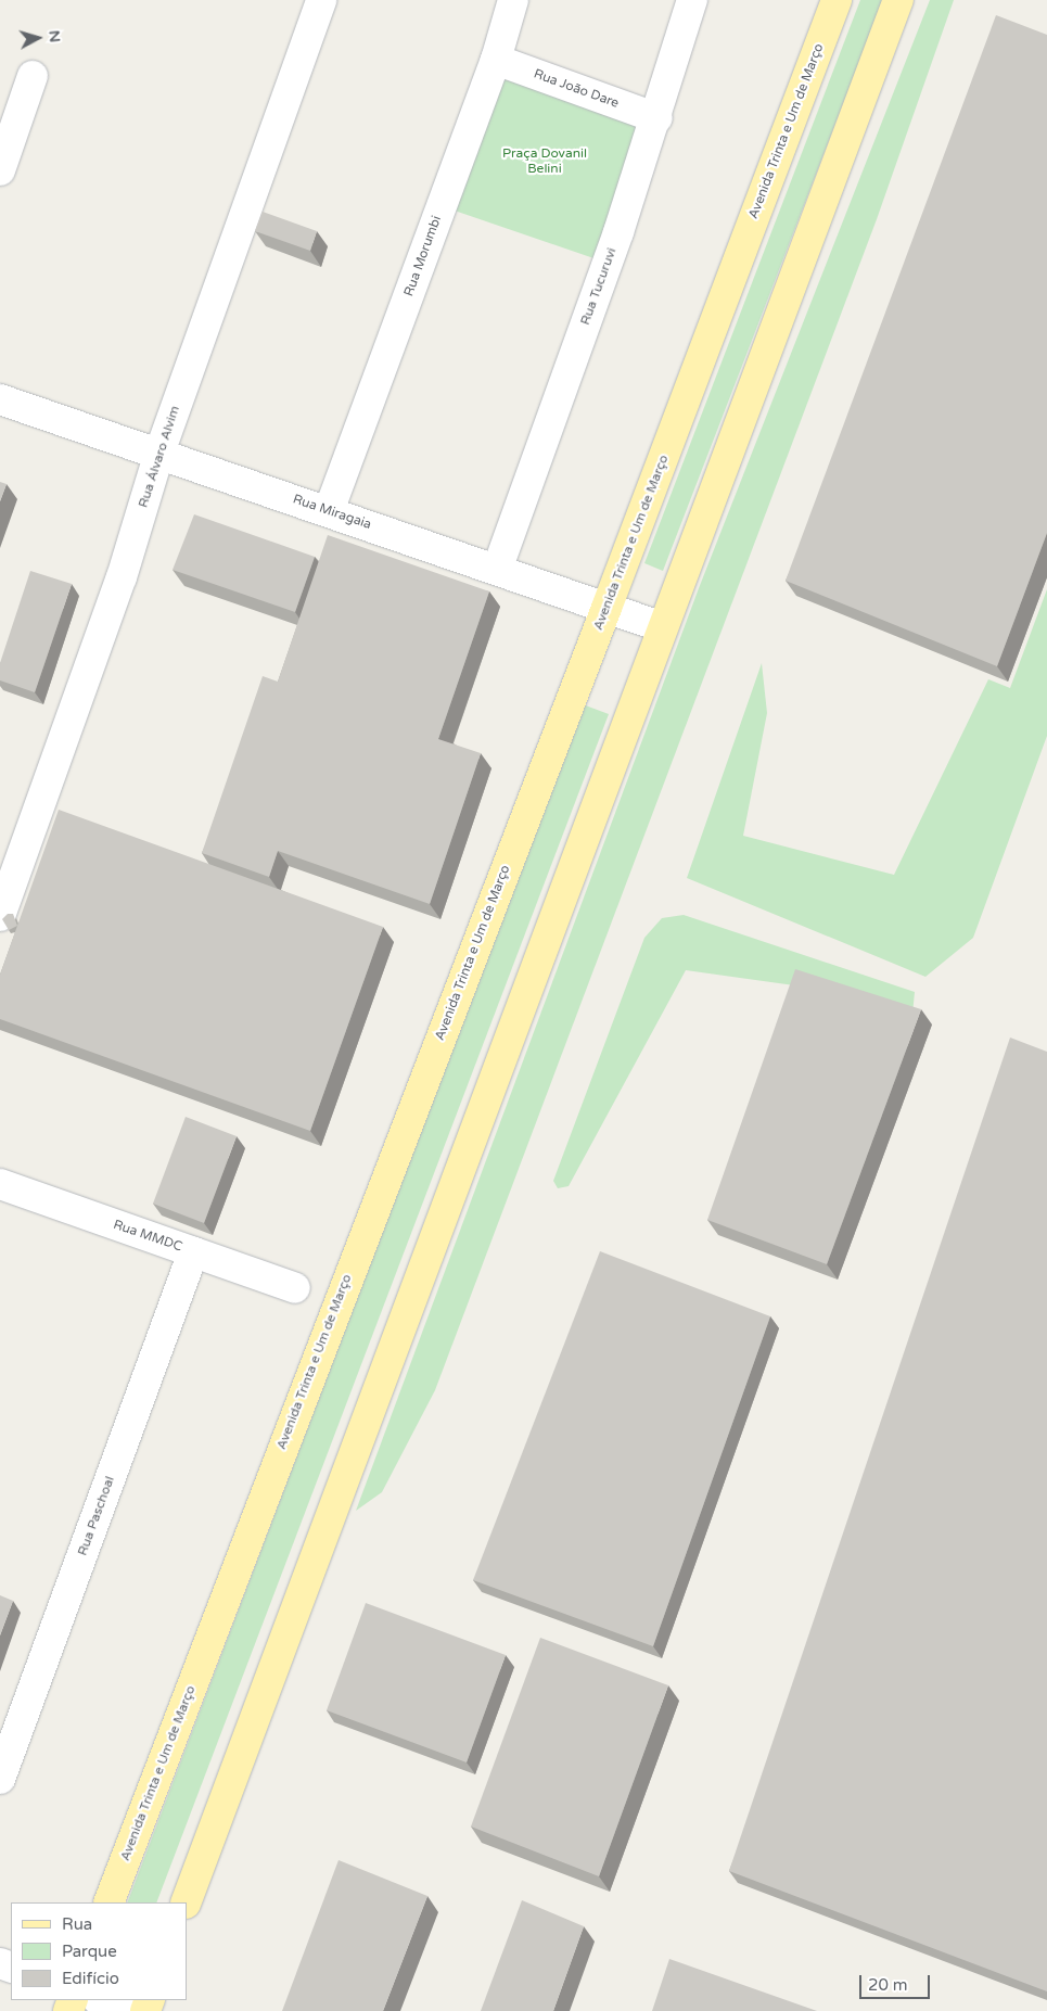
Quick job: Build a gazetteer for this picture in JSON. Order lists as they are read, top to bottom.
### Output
{
  "streets": {
    "main road": ["Avenida Trinta e Um de Março"],
    "street": [
      "Rua João Dare",
      "Rua Morumbi",
      "Rua Tucuruvi",
      "Rua Álvaro Alvim",
      "Rua Miragaia",
      "Rua MMDC",
      "Rua Paschoal"
    ]
  },
  "crossings": [
    ["Rua João Dare", "Rua Morumbi"],
    ["Rua João Dare", "Rua Tucuruvi"],
    ["Avenida Trinta e Um de Março", "Rua Miragaia"],
    ["Rua Morumbi", "Rua Miragaia"],
    ["Rua Tucuruvi", "Rua Miragaia"],
    ["Rua Álvaro Alvim", "Rua Miragaia"],
    ["Rua MMDC", "Rua Paschoal"]
  ],
  "parks": ["Praça Dovanil Belini"],
  "legend": ["Rua", "Parque", "Edifício"],
  "scale_bar": "20 m",
  "north": "right"
}
